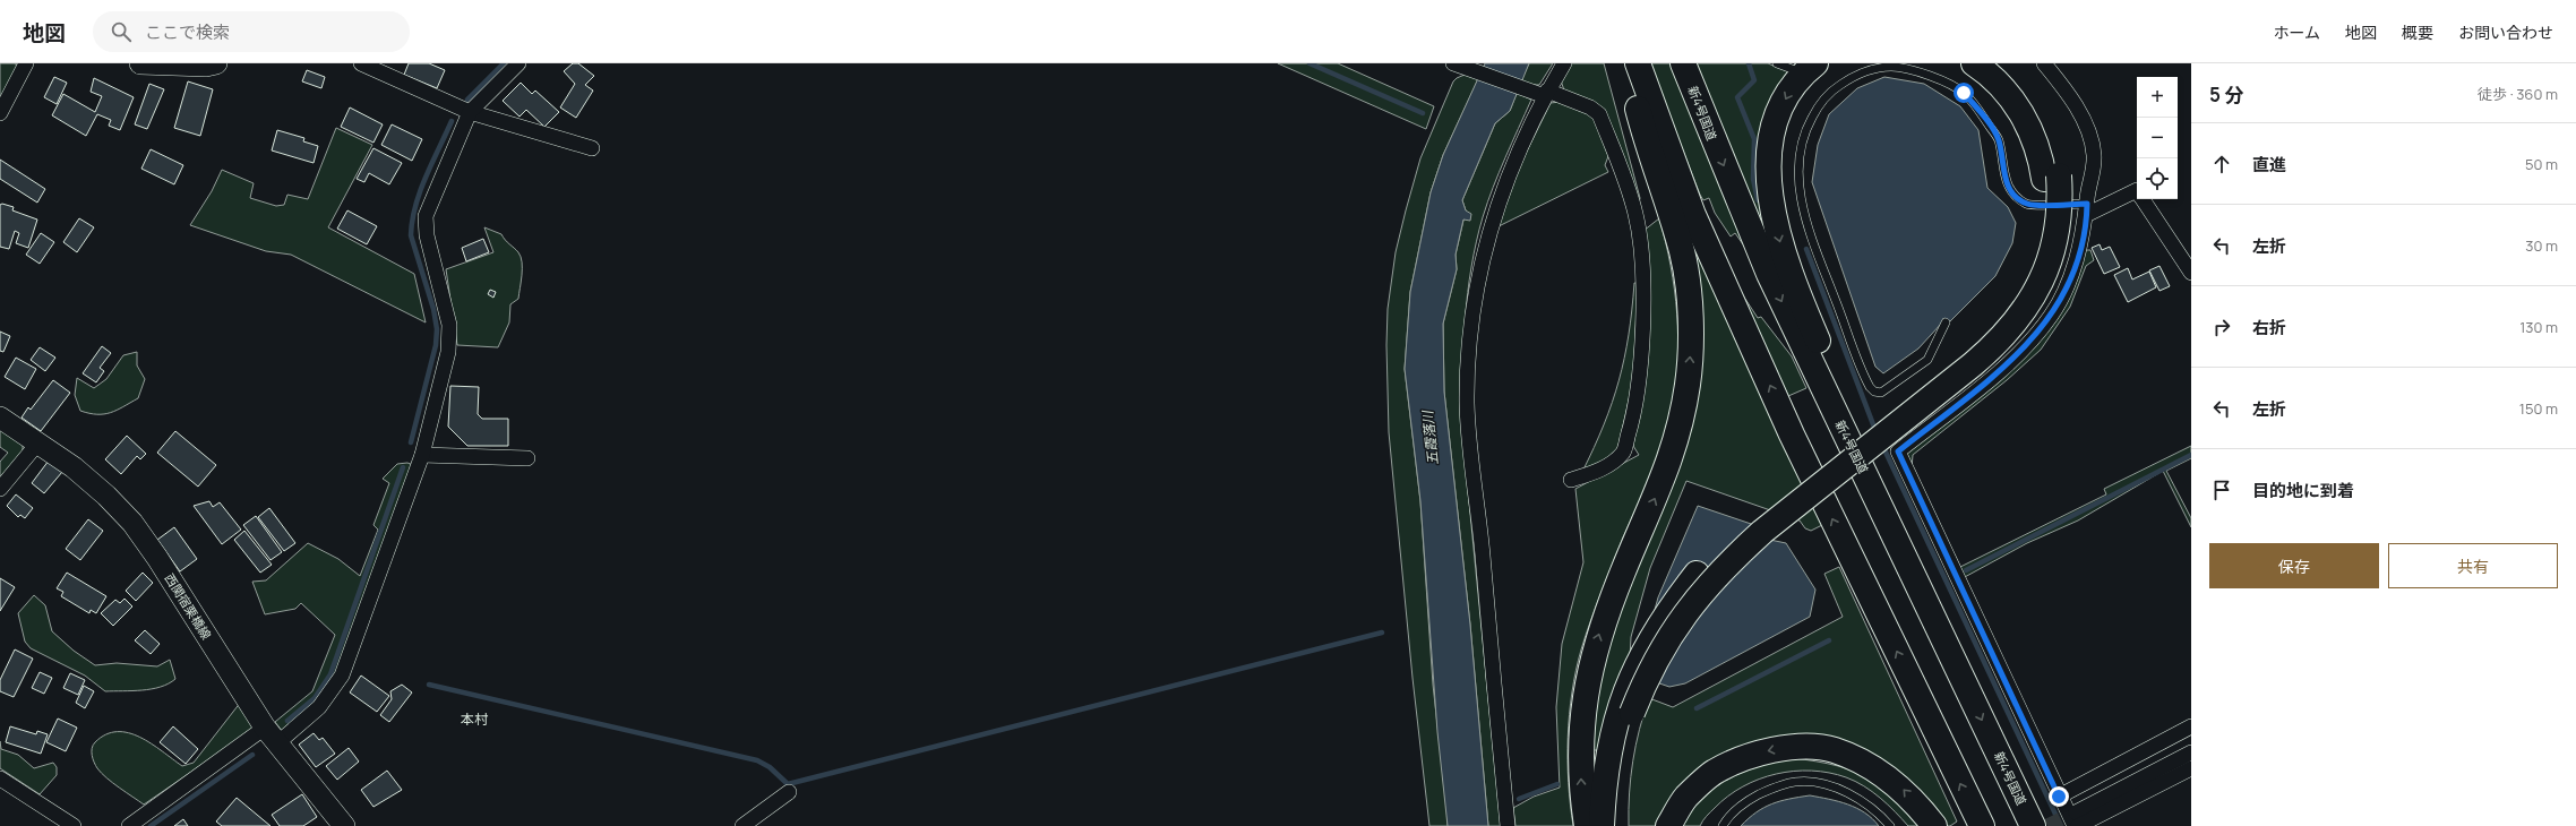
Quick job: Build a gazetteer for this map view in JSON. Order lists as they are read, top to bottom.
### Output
{
  "streets": {
    "highway": ["新4号国道"],
    "main road": ["西関宿栗橋線"]
  },
  "districts": ["本村"],
  "water": ["五霞落川"],
  "page": {
    "header": "地図",
    "search": "ここで検索",
    "nav": [
      "ホーム",
      "地図",
      "概要",
      "お問い合わせ"
    ],
    "heading": ["5 分", "徒歩 · 360 m"],
    "map_buttons": ["+", "−"],
    "list": [
      ["直進", "50 m"],
      ["左折", "30 m"],
      ["右折", "130 m"],
      ["左折", "150 m"],
      "目的地に到着"
    ],
    "buttons": ["保存", "共有"]
  }
}
